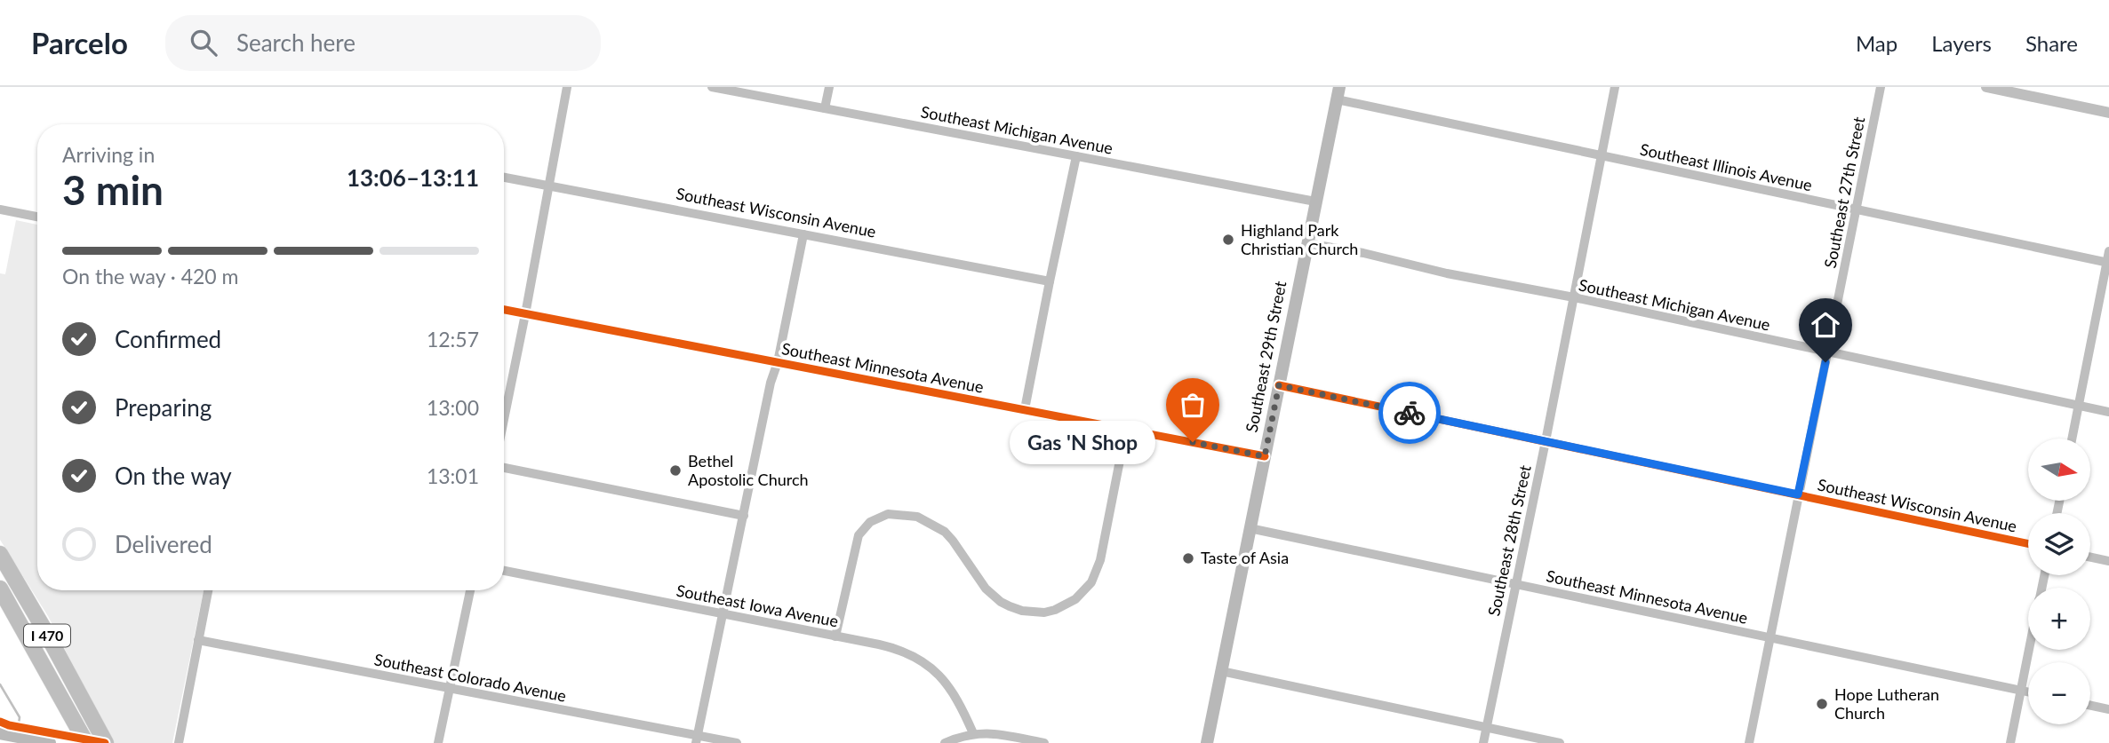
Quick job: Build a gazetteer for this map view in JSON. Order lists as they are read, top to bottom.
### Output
{
  "streets": {
    "highway": ["I 470"],
    "main road": ["Southeast 29th Street"],
    "street": [
      "Southeast Michigan Avenue",
      "Southeast Illinois Avenue",
      "Southeast 27th Street",
      "Southeast Wisconsin Avenue",
      "Southeast Minnesota Avenue",
      "Southeast 28th Street",
      "Southeast Iowa Avenue",
      "Southeast Colorado Avenue"
    ]
  },
  "crossings": [
    ["Southeast Michigan Avenue", "Southeast 27th Street"],
    ["Southeast Michigan Avenue", "Southeast 29th Street"],
    ["Southeast Michigan Avenue", "Southeast 28th Street"],
    ["Southeast Illinois Avenue", "Southeast 27th Street"],
    ["Southeast Illinois Avenue", "Southeast 29th Street"],
    ["Southeast Illinois Avenue", "Southeast 28th Street"],
    ["Southeast 27th Street", "Southeast Wisconsin Avenue"],
    ["Southeast 27th Street", "Southeast Minnesota Avenue"],
    ["Southeast Wisconsin Avenue", "Southeast 29th Street"],
    ["Southeast Wisconsin Avenue", "Southeast 28th Street"],
    ["Southeast 29th Street", "Southeast Minnesota Avenue"],
    ["Southeast Minnesota Avenue", "Southeast 28th Street"]
  ],
  "places": [
    "Highland Park Christian Church",
    "Gas 'N Shop",
    "Bethel Apostolic Church",
    "Taste of Asia",
    "Hope Lutheran Church"
  ],
  "north": "right",
  "page": {
    "header": "Parcelo",
    "search": "Search here",
    "nav": ["Map", "Layers", "Share"],
    "heading": ["3 min", "Arriving in", "13:06–13:11"],
    "bar": "On the way · 420 m",
    "list": [
      ["Confirmed", "12:57"],
      ["Preparing", "13:00"],
      ["On the way", "13:01"],
      "Delivered"
    ],
    "bubble": "Gas 'N Shop",
    "map_buttons": ["+", "−"]
  }
}
